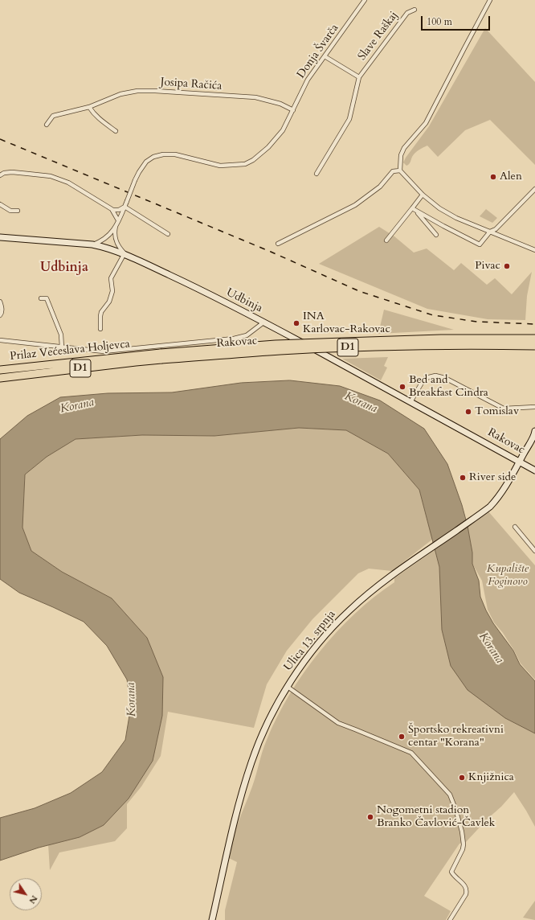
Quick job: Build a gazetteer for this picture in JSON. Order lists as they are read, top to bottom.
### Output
{
  "streets": {
    "highway": ["Rakovac", "D1", "Prilaz Većeslava Holjevca"],
    "street": [
      "Slave Raškaj",
      "Donja Švarča",
      "Josipa Račića",
      "Udbinja",
      "Ulica 13. srpnja"
    ]
  },
  "crossings": [
    ["Slave Raškaj", "Donja Švarča"],
    ["Donja Švarča", "Josipa Račića"],
    ["Udbinja", "Rakovac"],
    ["Rakovac", "Prilaz Većeslava Holjevca"],
    ["Rakovac", "Ulica 13. srpnja"]
  ],
  "districts": ["Udbinja"],
  "water": ["Korana"],
  "parks": ["Kupalište Foginovo"],
  "places": [
    "Alen",
    "Pivac",
    "INA Karlovac-Rakovac",
    "Bed and Breakfast Cindra",
    "Tomislav",
    "River side",
    "Športsko rekreativni centar \"Korana\"",
    "Knjižnica",
    "Nogometni stadion Branko Čavlović-Čavlek"
  ],
  "scale_bar": "100 m",
  "north": "bottom right"
}
